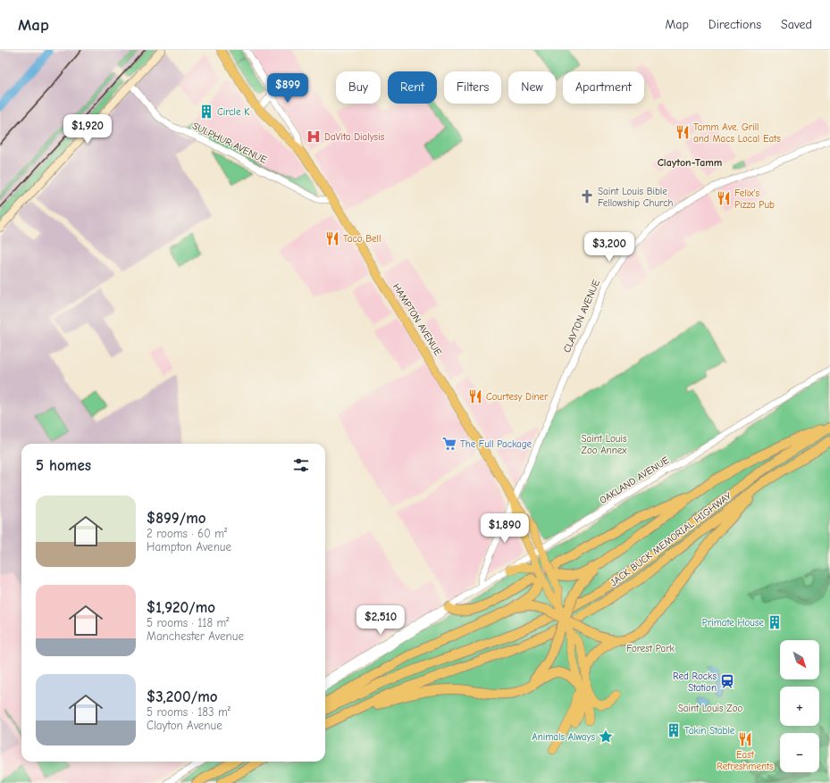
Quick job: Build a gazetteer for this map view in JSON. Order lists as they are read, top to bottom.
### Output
{
  "streets": {
    "highway": ["JACK BUCK MEMORIAL HIGHWAY"],
    "main road": ["HAMPTON AVENUE"],
    "street": ["SULPHUR AVENUE", "CLAYTON AVENUE", "OAKLAND AVENUE"]
  },
  "crossings": [
    ["SULPHUR AVENUE", "HAMPTON AVENUE"],
    ["CLAYTON AVENUE", "HAMPTON AVENUE"],
    ["CLAYTON AVENUE", "OAKLAND AVENUE"],
    ["HAMPTON AVENUE", "OAKLAND AVENUE"]
  ],
  "districts": ["Clayton-Tamm"],
  "parks": ["Saint Louis Zoo Annex", "Forest Park", "Saint Louis Zoo"],
  "places": {
    "building": ["Circle K", "Primate House", "Takin Stable"],
    "restaurant": [
      "Tamm Ave. Grill and Macs Local Eats",
      "Felix's Pizza Pub",
      "Taco Bell",
      "Courtesy Diner",
      "East Refreshments"
    ],
    "hospital": ["DaVita Dialysis"],
    "church": ["Saint Louis Bible Fellowship Church"],
    "supermarket": ["The Full Package"],
    "station": ["Red Rocks Station"],
    "place": ["Animals Always"]
  },
  "north": "bottom right",
  "page": {
    "header": "Map",
    "nav": ["Map", "Directions", "Saved"],
    "chip": [
      "Buy",
      "Rent",
      "Filters",
      "New",
      "Apartment"
    ],
    "price": [
      "$899",
      "$1,920",
      "$3,200",
      "$1,890",
      "$2,510"
    ],
    "heading": "5 homes",
    "list": [
      {
        "name": "$899/mo",
        "note": "2 rooms · 60 m² · Hampton Avenue"
      },
      {
        "name": "$1,920/mo",
        "note": "5 rooms · 118 m² · Manchester Avenue"
      },
      {
        "name": "$3,200/mo",
        "note": "5 rooms · 183 m² · Clayton Avenue"
      }
    ],
    "map_buttons": ["+", "−"]
  }
}
